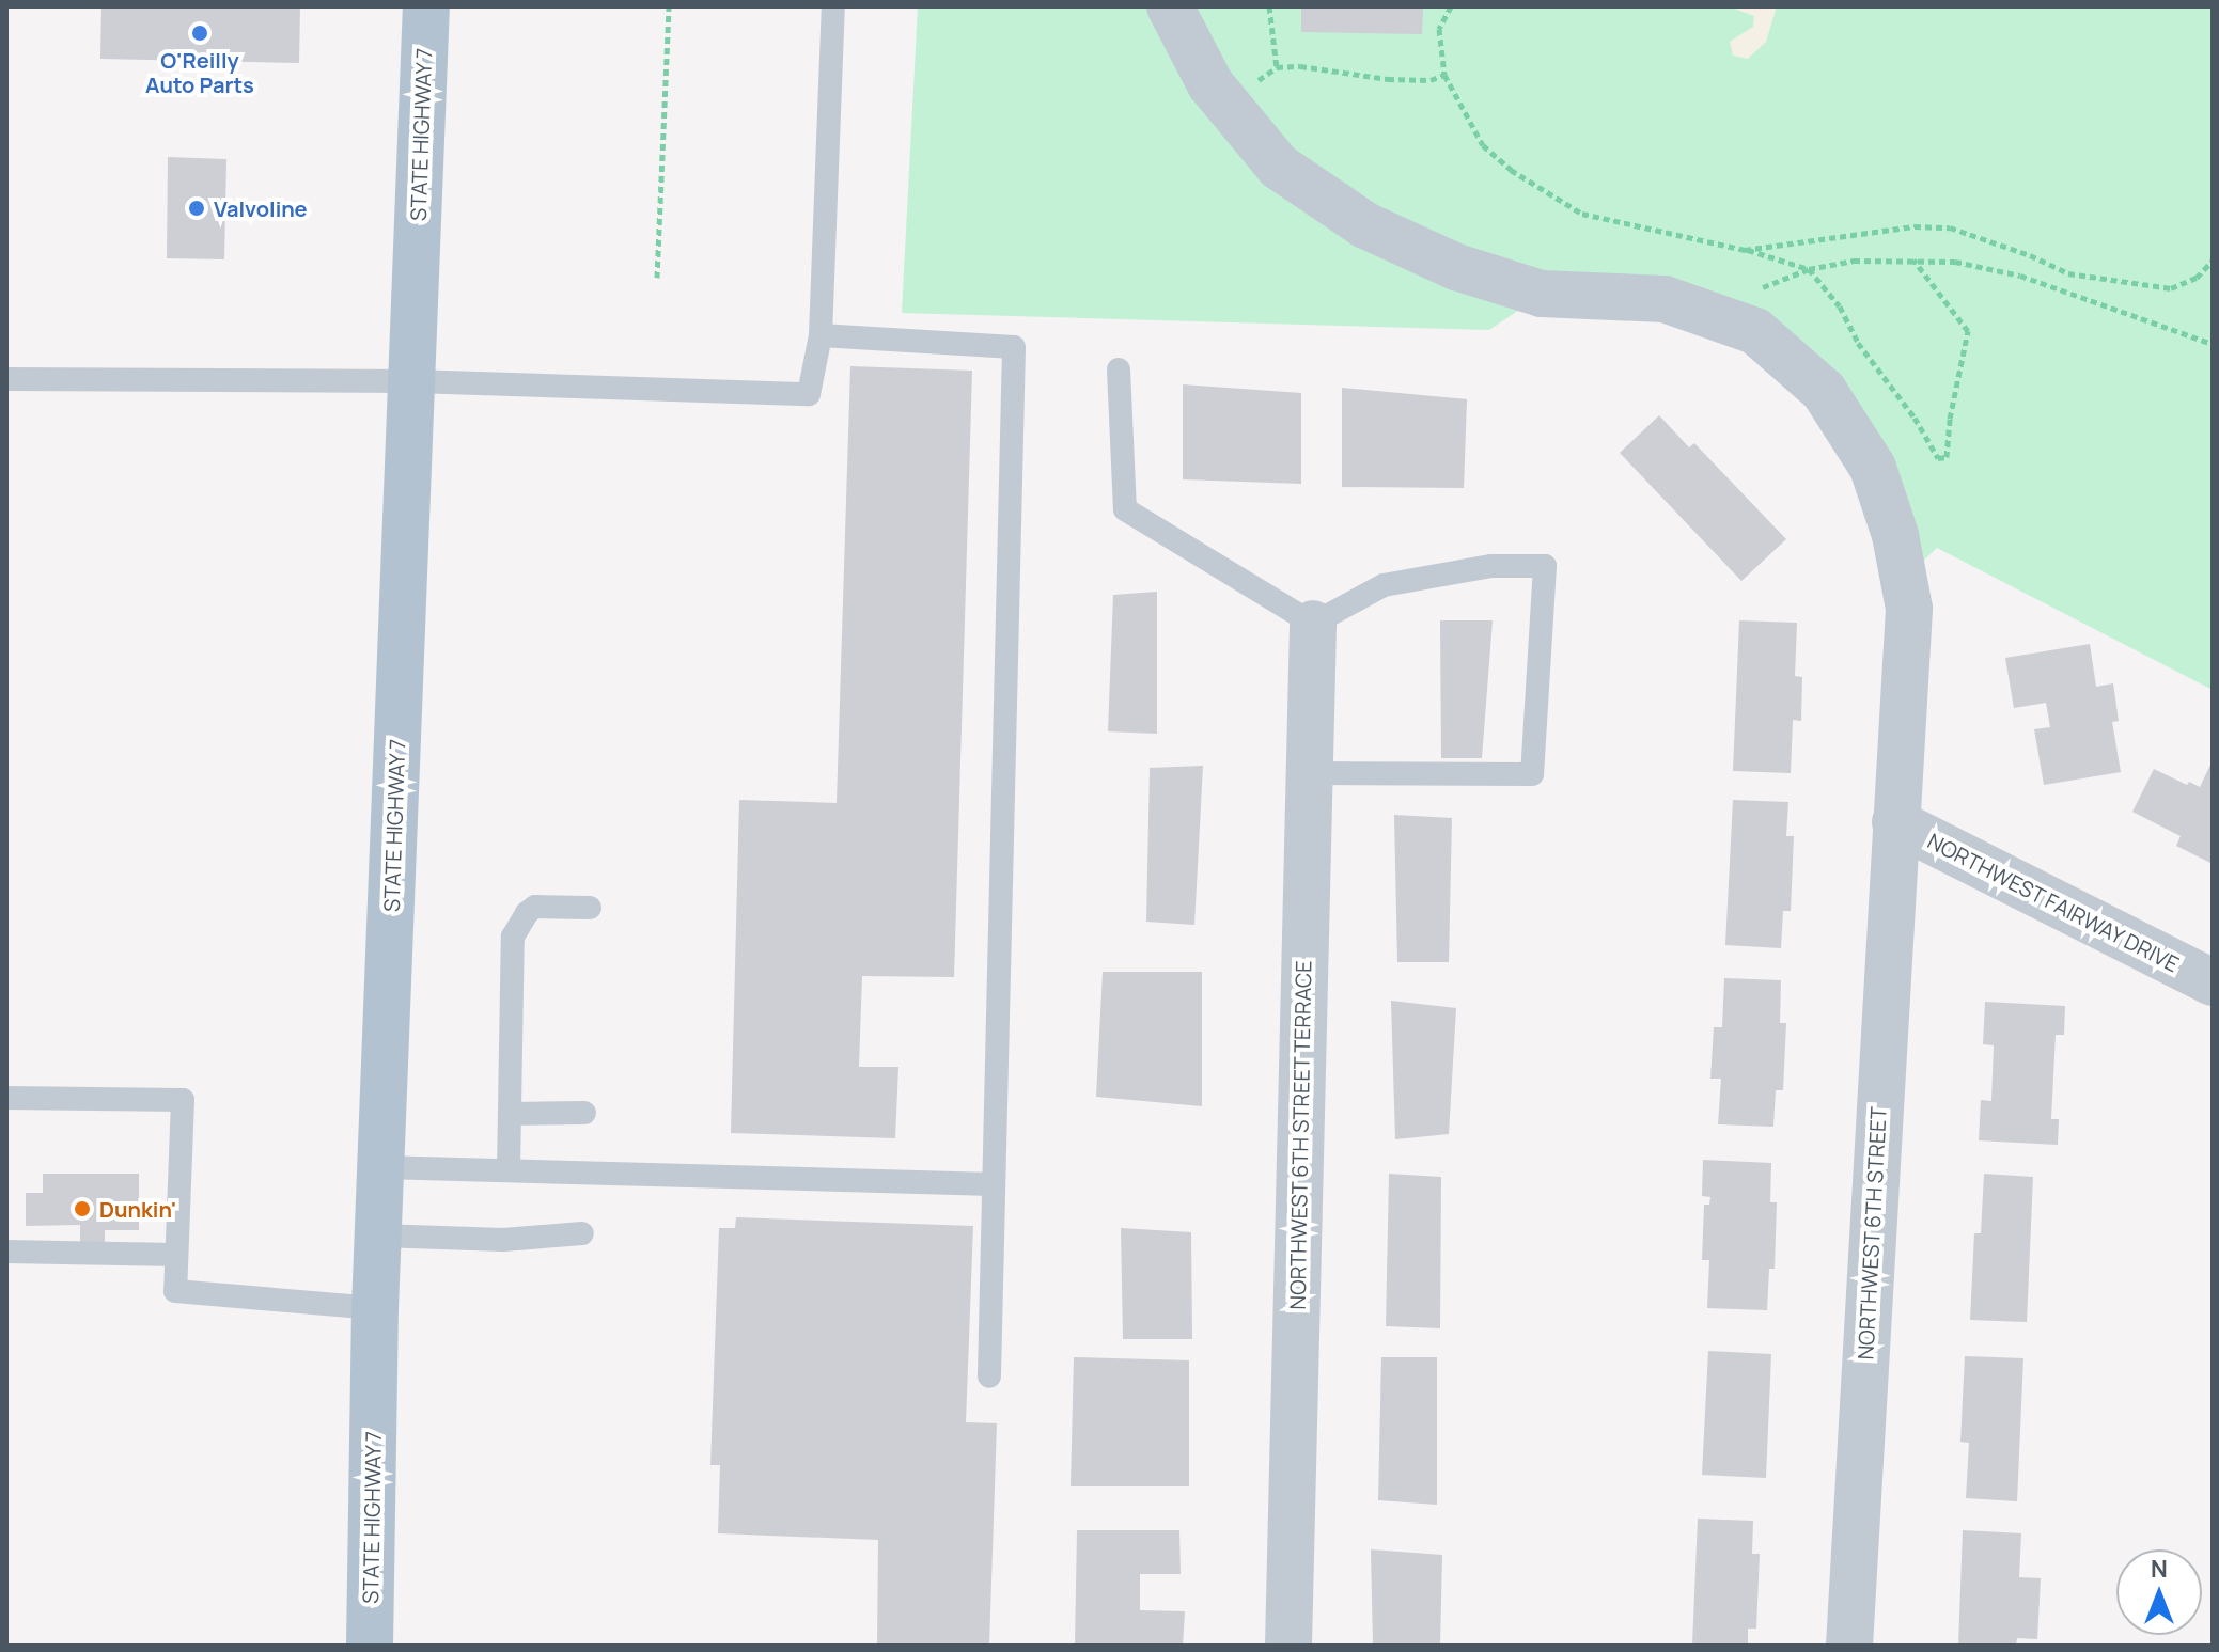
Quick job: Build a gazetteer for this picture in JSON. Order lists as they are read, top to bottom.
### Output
{
  "streets": {
    "main road": ["STATE HIGHWAY 7"],
    "street": ["NORTHWEST FAIRWAY DRIVE", "NORTHWEST 6TH STREET TERRACE", "NORTHWEST 6TH STREET"]
  },
  "crossings": [
    ["NORTHWEST FAIRWAY DRIVE", "NORTHWEST 6TH STREET"]
  ],
  "places": ["O'Reilly Auto Parts", "Valvoline", "Dunkin'"],
  "north": "top"
}
